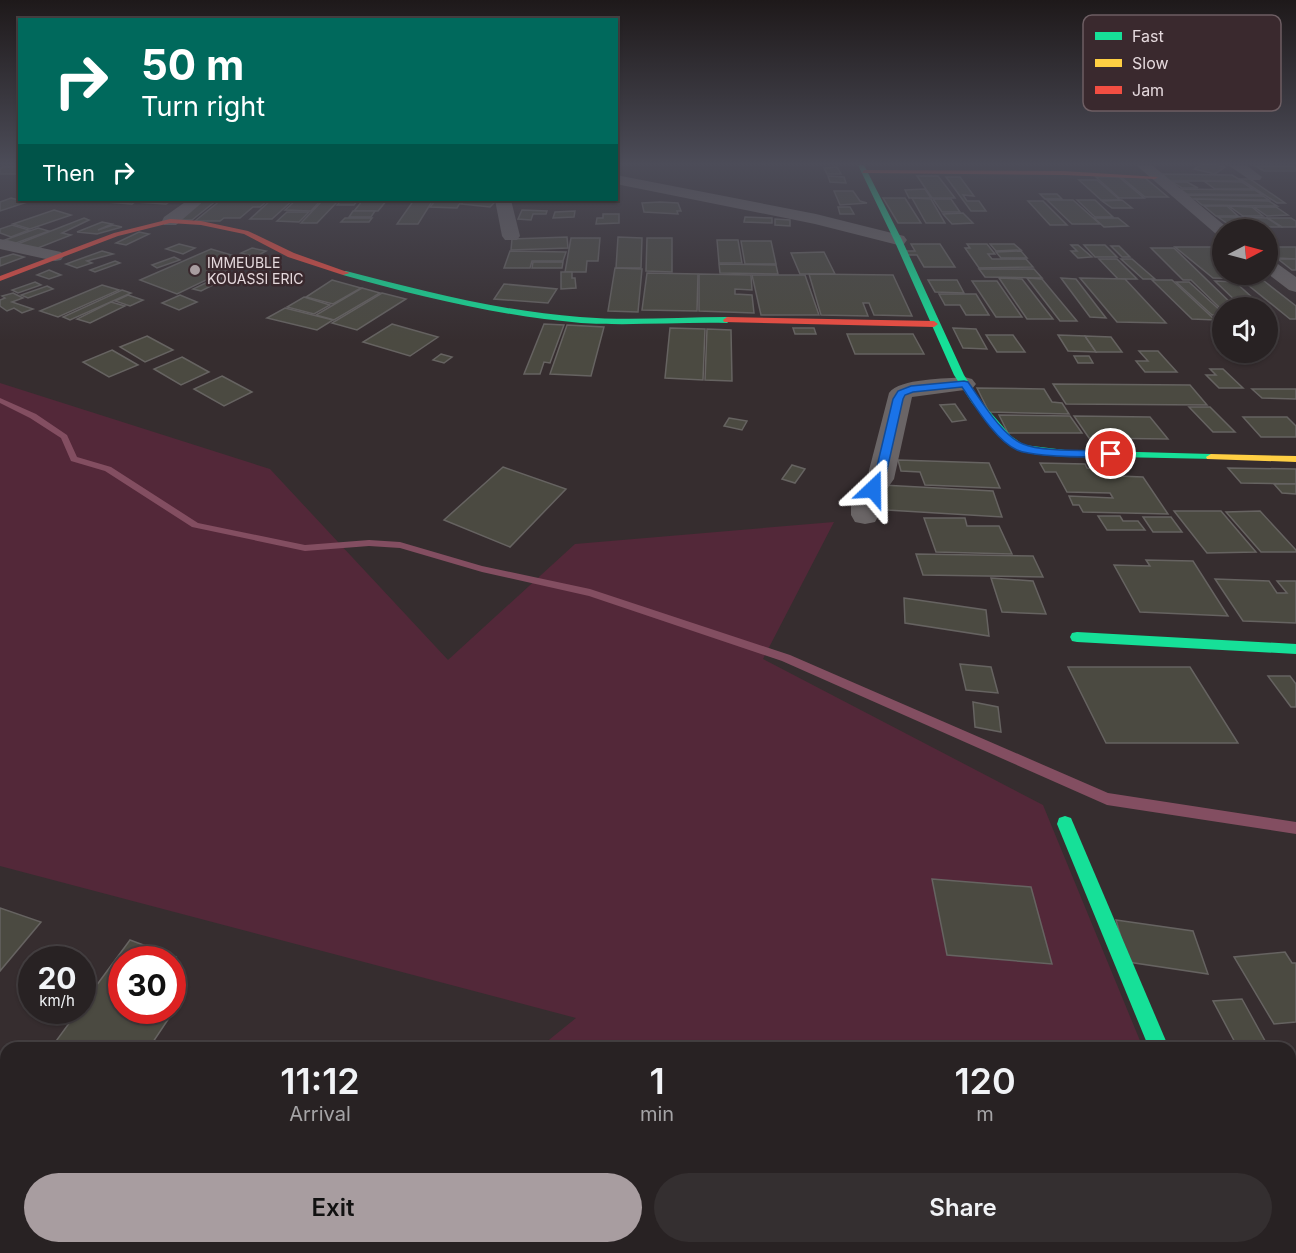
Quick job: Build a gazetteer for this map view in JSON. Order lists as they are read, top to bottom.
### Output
{
  "places": ["IMMEUBLE KOUASSI ERIC"],
  "legend": ["Fast", "Slow", "Jam"],
  "north": "right",
  "page": {
    "turn": ["50 m", "Turn right"],
    "then": "Then",
    "speed": "20 km/h",
    "limit": "30",
    "eta": [
      "11:12",
      "Arrival",
      "1",
      "min",
      "120",
      "m"
    ],
    "buttons": ["Exit", "Share"]
  }
}
